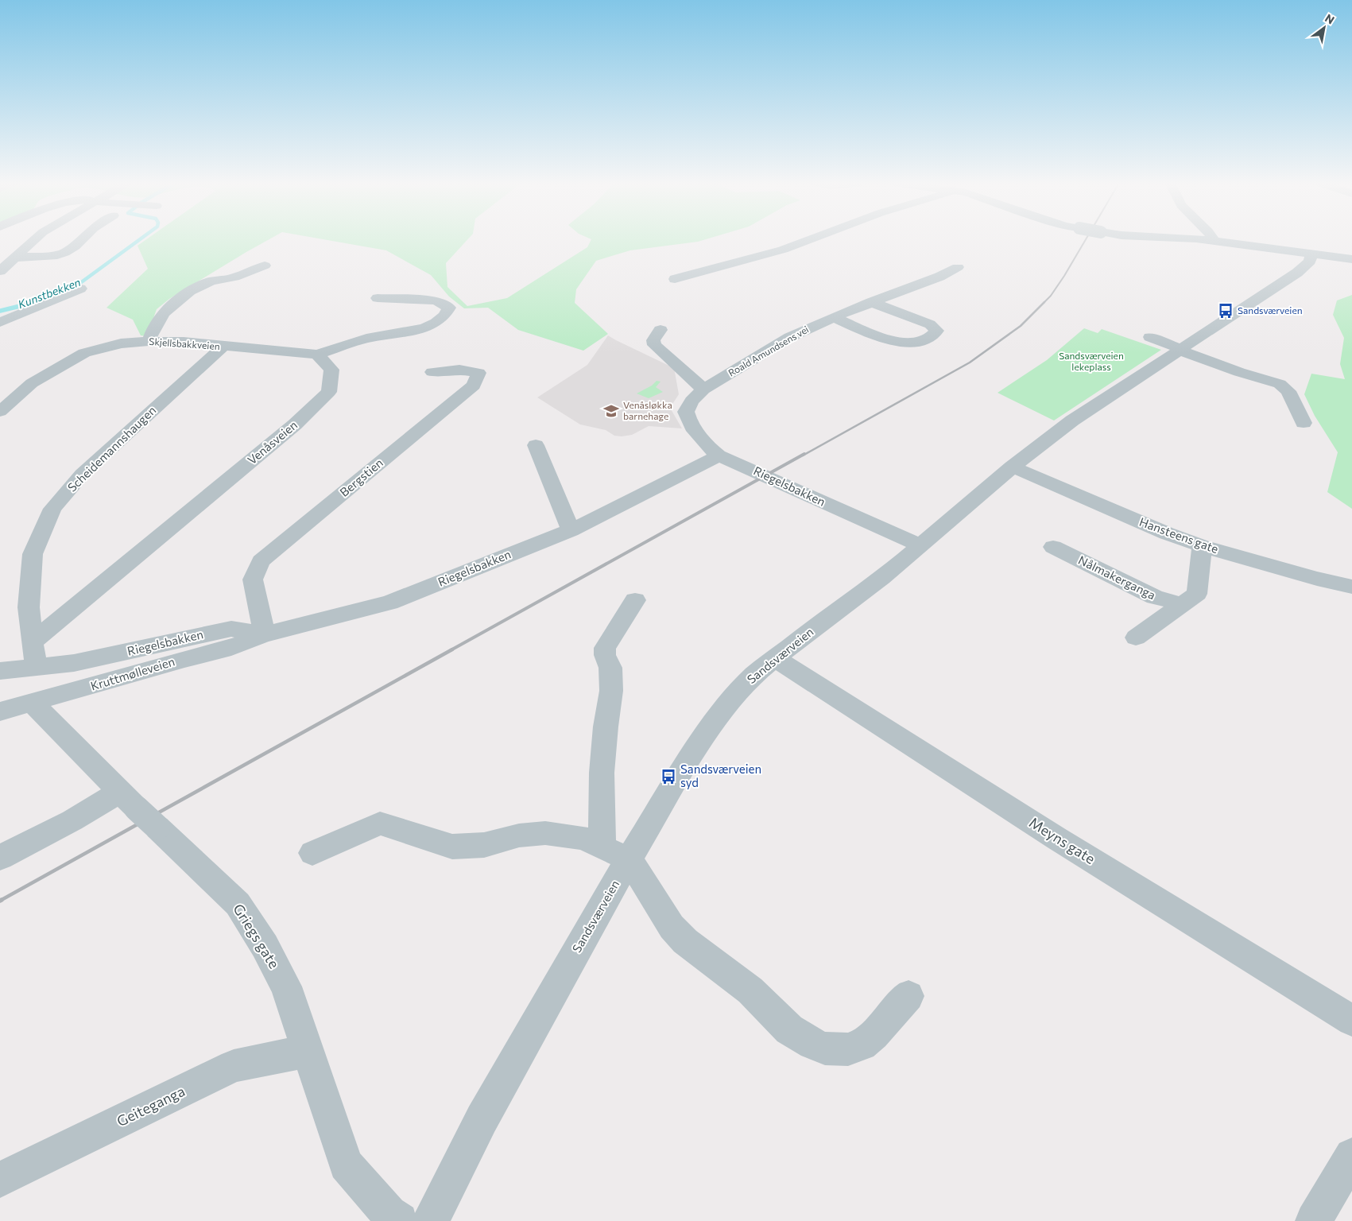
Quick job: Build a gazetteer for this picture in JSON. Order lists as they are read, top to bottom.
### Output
{
  "streets": {
    "street": [
      "Skjellsbakkveien",
      "Roald Amundsens vei",
      "Venåsveien",
      "Scheidemannshaugen",
      "Bergstien",
      "Riegelsbakken",
      "Hansteens gate",
      "Nålmakerganga",
      "Sandsværveien",
      "Kruttmølleveien",
      "Meyns gate",
      "Griegs gate",
      "Geiteganga"
    ]
  },
  "crossings": [
    ["Skjellsbakkveien", "Venåsveien"],
    ["Skjellsbakkveien", "Scheidemannshaugen"],
    ["Roald Amundsens vei", "Riegelsbakken"],
    ["Venåsveien", "Scheidemannshaugen"],
    ["Bergstien", "Riegelsbakken"],
    ["Bergstien", "Kruttmølleveien"],
    ["Riegelsbakken", "Sandsværveien"],
    ["Riegelsbakken", "Kruttmølleveien"],
    ["Hansteens gate", "Sandsværveien"],
    ["Sandsværveien", "Meyns gate"],
    ["Kruttmølleveien", "Griegs gate"],
    ["Griegs gate", "Geiteganga"]
  ],
  "water": ["Kunstbekken"],
  "parks": ["Sandsværveien lekeplass"],
  "places": {
    "bus stop": ["Sandsværveien", "Sandsværveien syd"],
    "school or university": ["Venåsløkka barnehage"]
  },
  "north": "top right"
}
